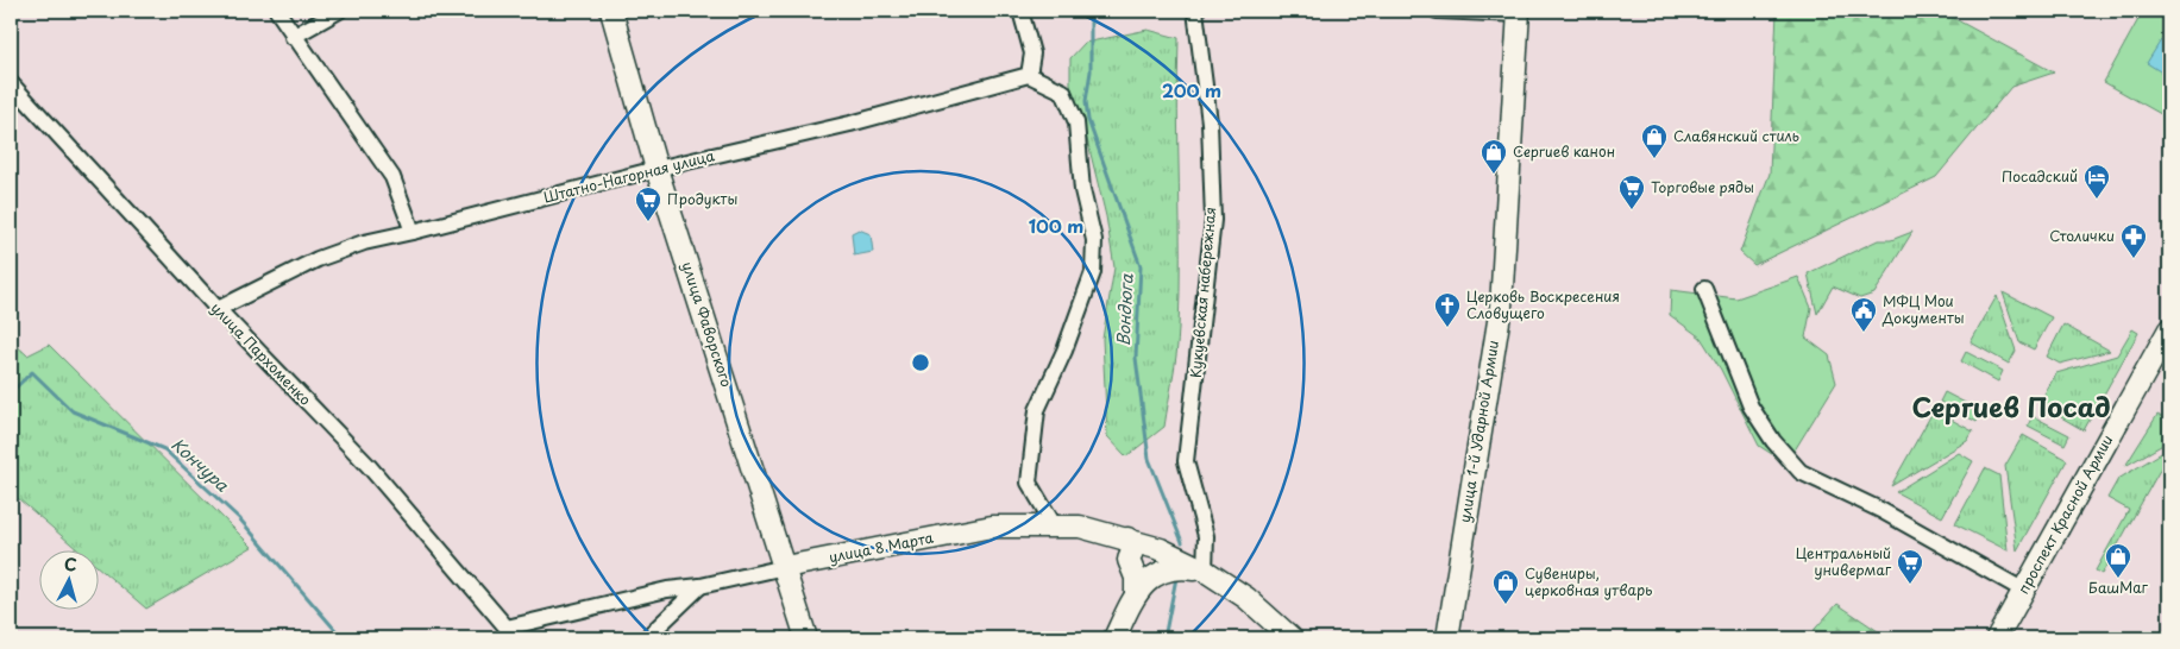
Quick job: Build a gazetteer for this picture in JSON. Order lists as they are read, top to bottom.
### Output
{
  "streets": {
    "main road": [
      "улица Фаворского",
      "улица 1-й Ударной Армии",
      "проспект Красной Армии",
      "улица 8 Марта"
    ],
    "street": ["Штатно-Нагорная улица", "Кукуевская набережная", "улица Пархоменко"]
  },
  "crossings": [
    ["Штатно-Нагорная улица", "улица Фаворского"],
    ["Штатно-Нагорная улица", "улица Пархоменко"],
    ["Кукуевская набережная", "улица 8 Марта"],
    ["улица Фаворского", "улица 8 Марта"],
    ["улица Пархоменко", "улица 8 Марта"]
  ],
  "districts": ["Сергиев Посад"],
  "water": ["Вондюга", "Кончура"],
  "places": {
    "shop": [
      "Славянский стиль",
      "Сергиев канон",
      "БашМаг",
      "Сувениры, церковная утварь"
    ],
    "hotel": ["Посадский"],
    "supermarket": ["Торговые ряды", "Продукты", "Центральный универмаг"],
    "pharmacy": ["Столички"],
    "church": ["Церковь Воскресения Словущего"],
    "public building": ["МФЦ Мои Документы"]
  },
  "north": "top",
  "rings": ["200 m", "100 m"]
}
